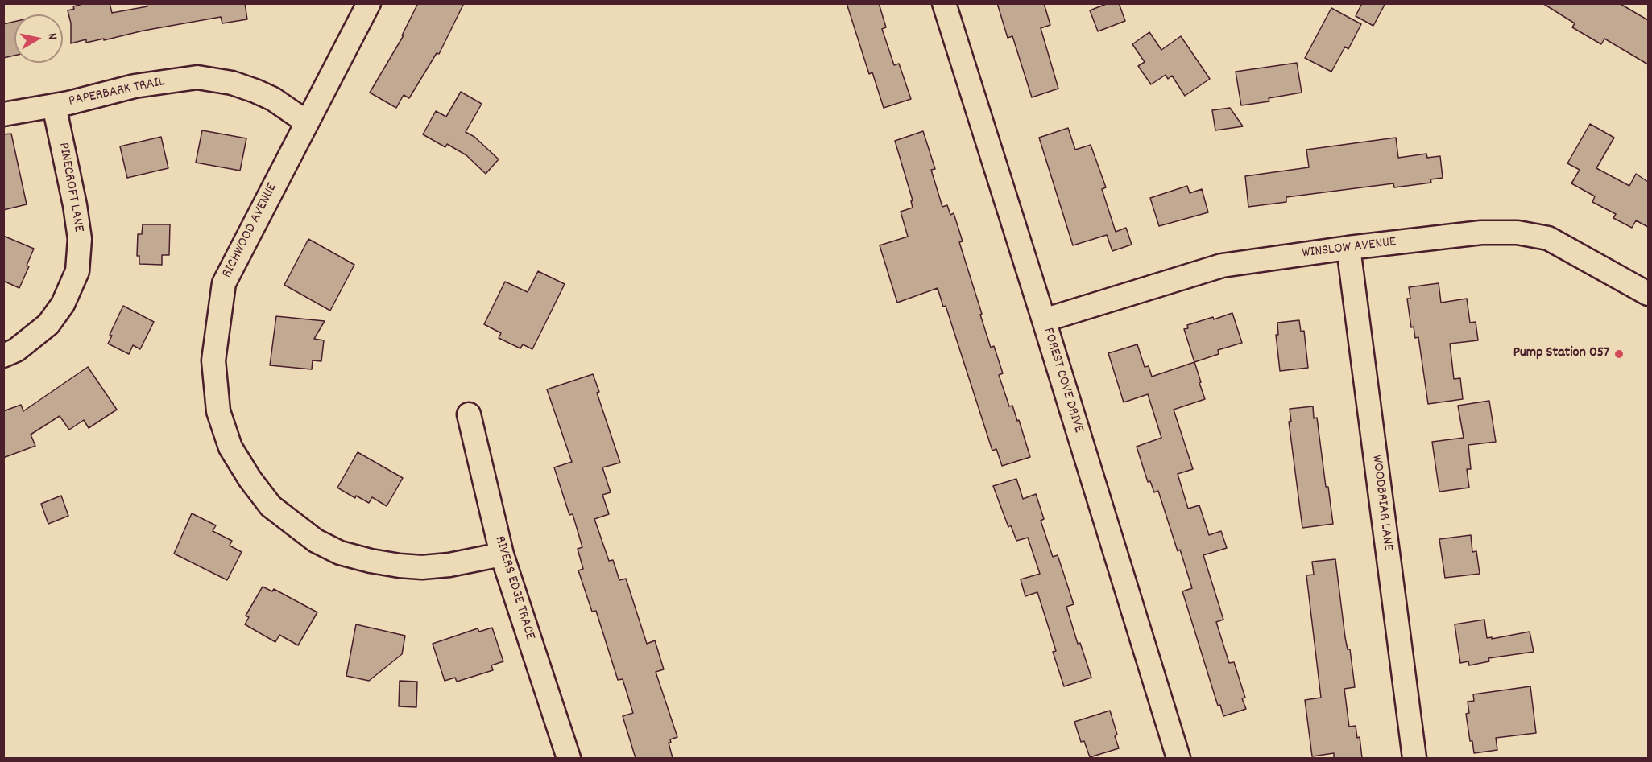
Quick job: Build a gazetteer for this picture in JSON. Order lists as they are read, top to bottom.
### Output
{
  "streets": {
    "street": [
      "PAPERBARK TRAIL",
      "PINECROFT LANE",
      "RICHWOOD AVENUE",
      "WINSLOW AVENUE",
      "FOREST COVE DRIVE",
      "WOODBRIAR LANE",
      "RIVERS EDGE TRACE"
    ]
  },
  "crossings": [
    ["PAPERBARK TRAIL", "PINECROFT LANE"],
    ["PAPERBARK TRAIL", "RICHWOOD AVENUE"],
    ["RICHWOOD AVENUE", "RIVERS EDGE TRACE"],
    ["WINSLOW AVENUE", "FOREST COVE DRIVE"],
    ["WINSLOW AVENUE", "WOODBRIAR LANE"]
  ],
  "places": ["Pump Station 057"],
  "north": "right"
}
